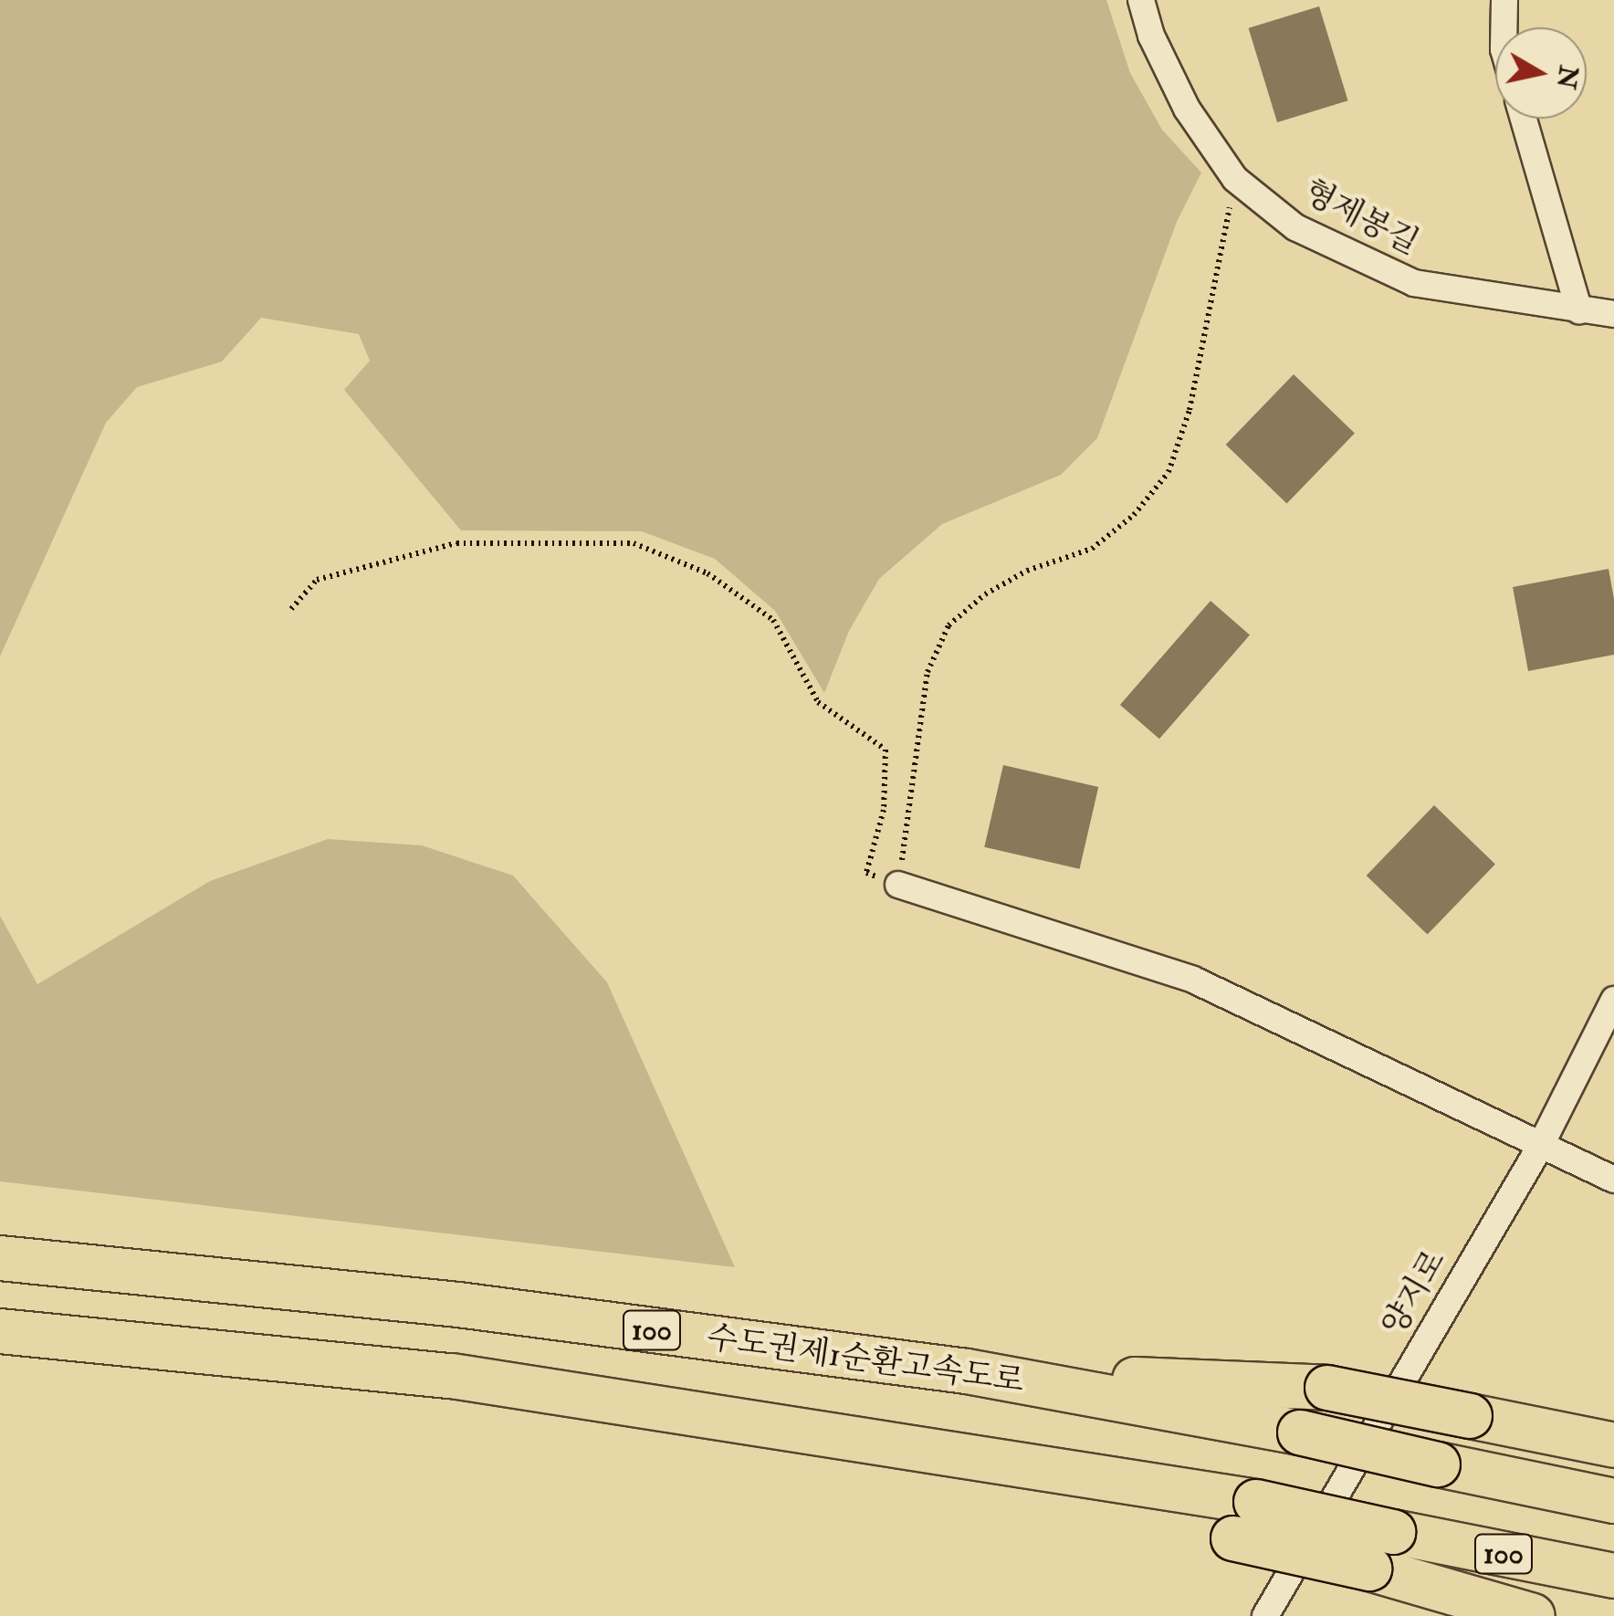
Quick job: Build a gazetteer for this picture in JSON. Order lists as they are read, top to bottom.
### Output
{
  "streets": {
    "highway": ["100", "수도권제1순환고속도로"],
    "street": ["형제봉길", "양지로"]
  },
  "north": "right"
}
